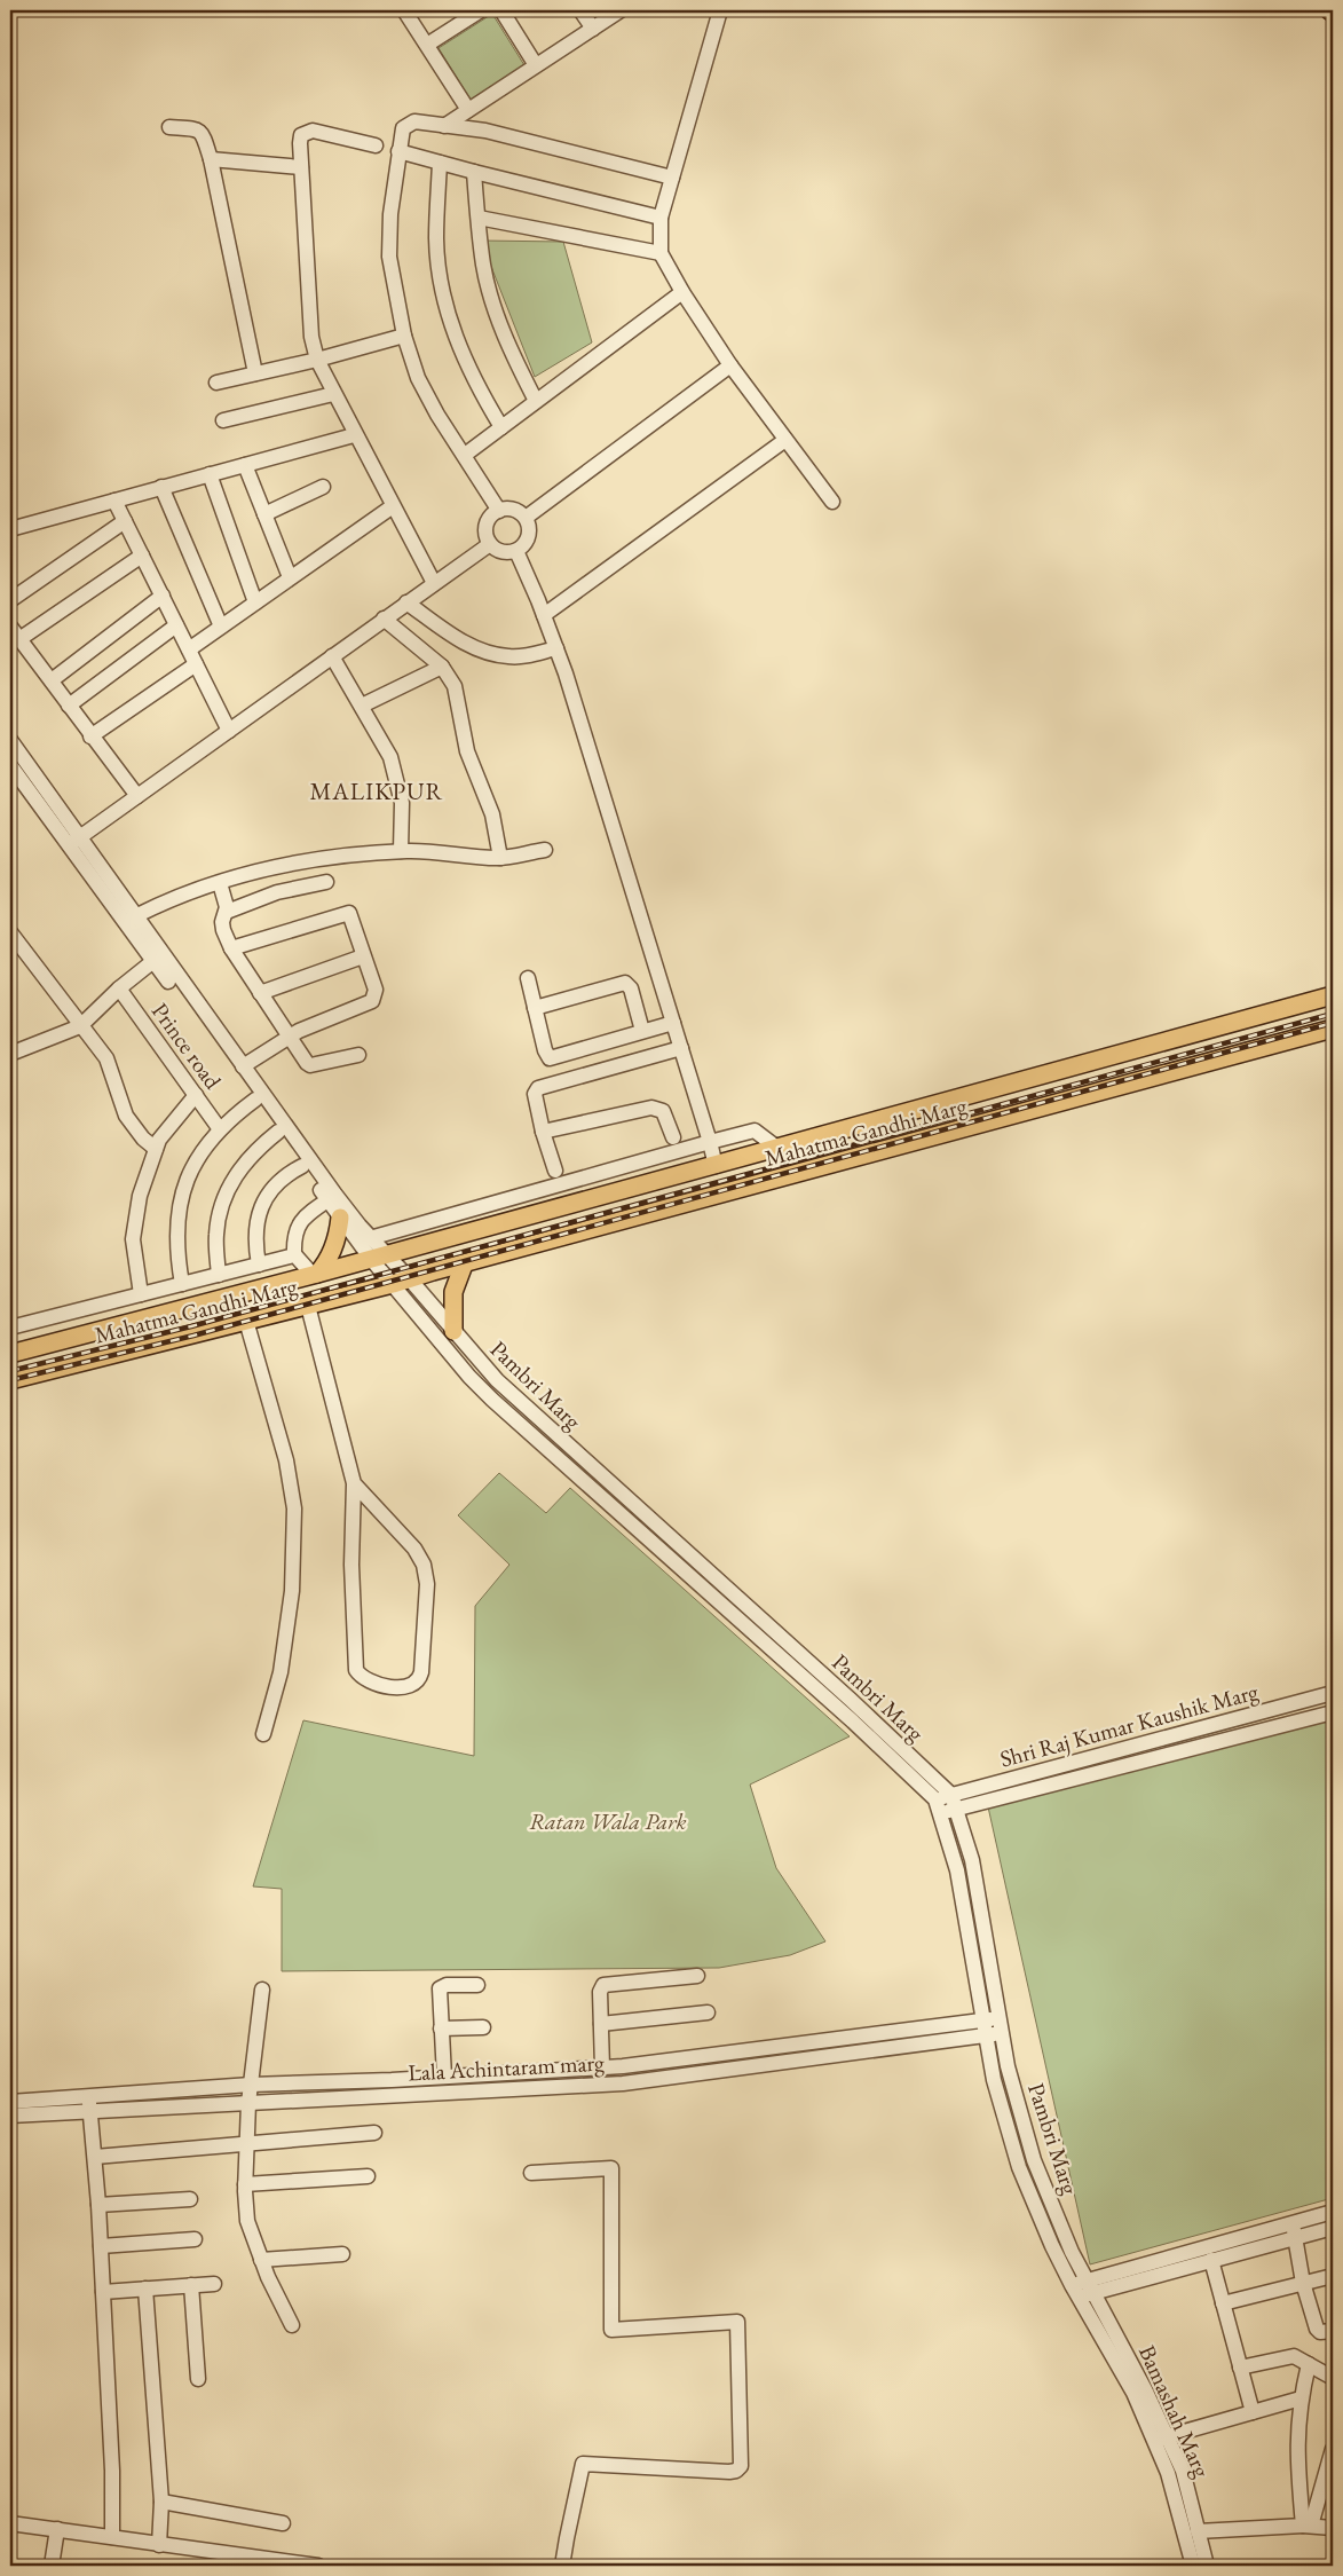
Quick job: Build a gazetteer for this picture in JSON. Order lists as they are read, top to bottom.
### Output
{
  "streets": {
    "main road": ["Mahatma Gandhi Marg"],
    "street": [
      "Prince road",
      "Pambri Marg",
      "Shri Raj Kumar Kaushik Marg",
      "Lala Achintaram marg",
      "Bamashah Marg"
    ]
  },
  "crossings": [
    ["Mahatma Gandhi Marg", "Pambri Marg"],
    ["Pambri Marg", "Shri Raj Kumar Kaushik Marg"],
    ["Pambri Marg", "Lala Achintaram marg"],
    ["Pambri Marg", "Bamashah Marg"]
  ],
  "districts": ["MALIKPUR"],
  "parks": ["Ratan Wala Park"]
}
